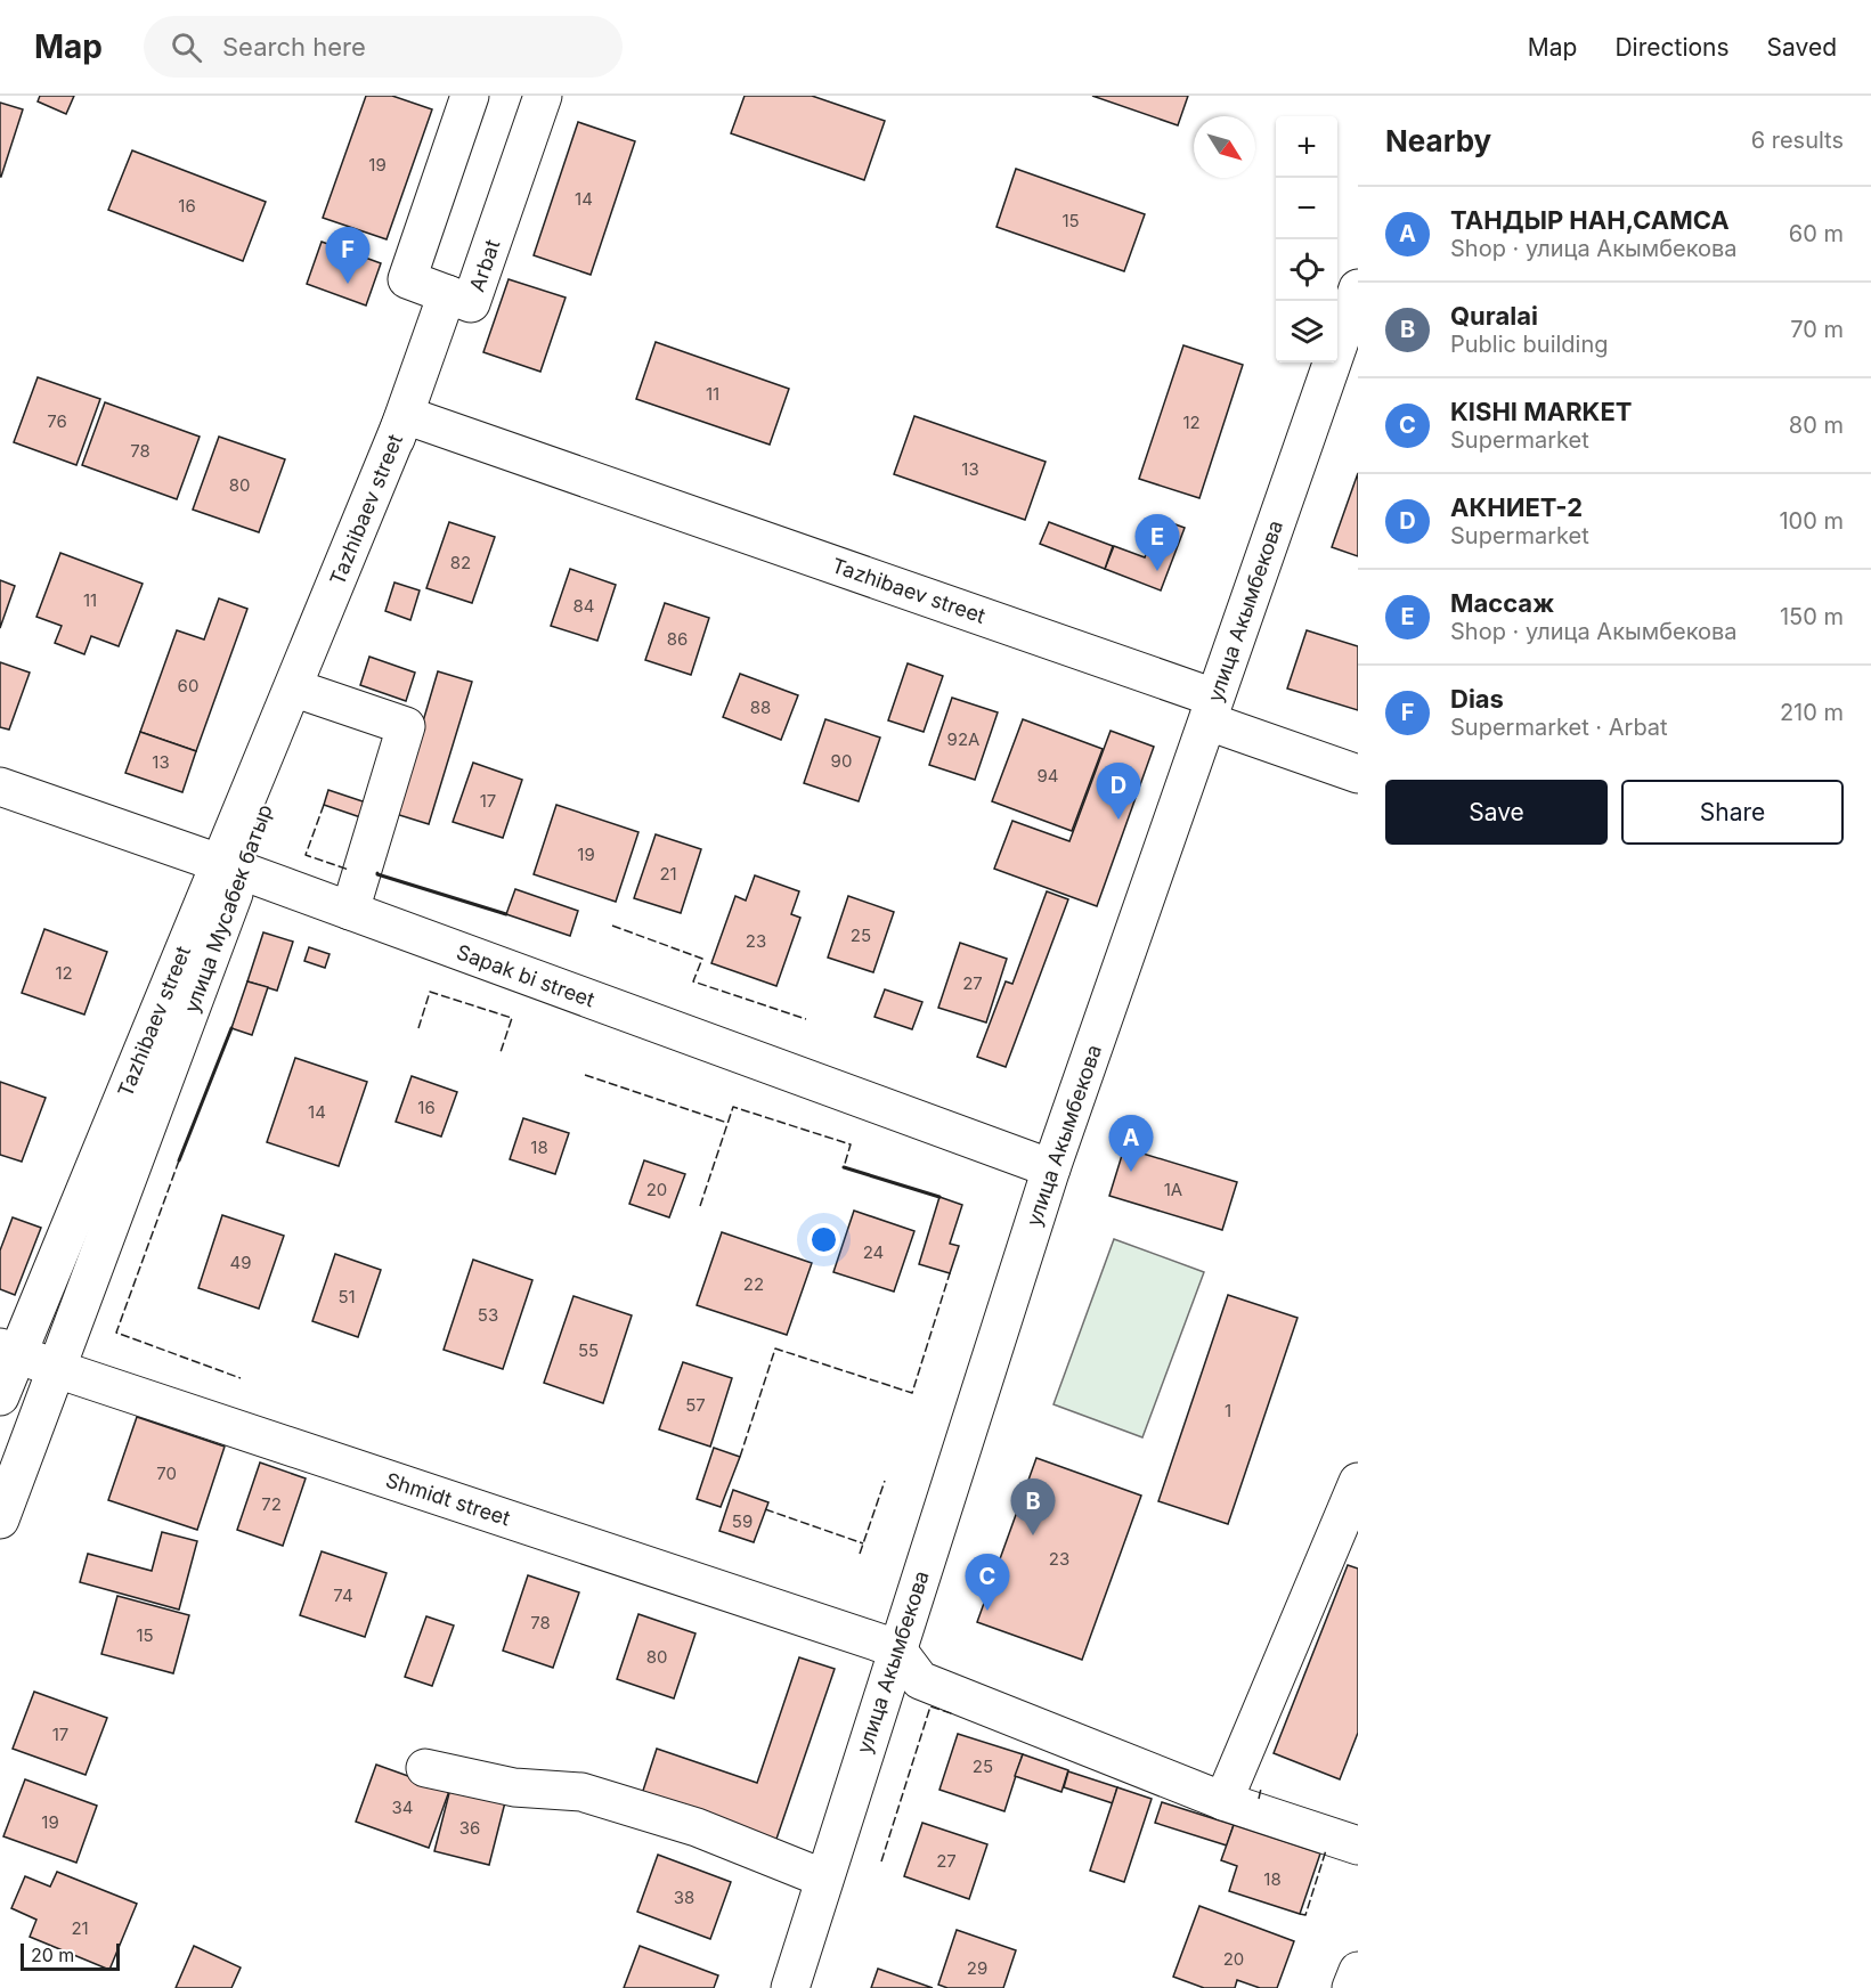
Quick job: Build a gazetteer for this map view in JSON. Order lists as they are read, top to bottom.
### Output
{
  "streets": {
    "street": [
      "Arbat",
      "Tazhibaev street",
      "улица Акымбекова",
      "улица Мусабек батыр",
      "Sapak bi street",
      "Shmidt street"
    ]
  },
  "crossings": [
    ["Arbat", "улица Мусабек батыр"],
    ["Tazhibaev street", "улица Акымбекова"],
    ["Tazhibaev street", "улица Мусабек батыр"],
    ["улица Акымбекова", "Sapak bi street"],
    ["улица Акымбекова", "Shmidt street"],
    ["улица Мусабек батыр", "Sapak bi street"],
    ["улица Мусабек батыр", "Shmidt street"]
  ],
  "house_numbers": [
    "19",
    "14",
    "16",
    "15",
    "11",
    "76",
    "12",
    "78",
    "13",
    "80",
    "82",
    "11",
    "84",
    "86",
    "60",
    "88",
    "92А",
    "90",
    "13",
    "94",
    "17",
    "19",
    "21",
    "25",
    "23",
    "12",
    "27",
    "16",
    "14",
    "18",
    "20",
    "1A",
    "24",
    "49",
    "22",
    "51",
    "53",
    "55",
    "57",
    "1",
    "70",
    "72",
    "59",
    "23",
    "74",
    "78",
    "15",
    "80",
    "17",
    "25",
    "34",
    "19",
    "36",
    "27",
    "18",
    "38",
    "21",
    "20",
    "29"
  ],
  "scale_bar": "20 m",
  "north": "bottom right",
  "page": {
    "header": "Map",
    "search": "Search here",
    "nav": ["Map", "Directions", "Saved"],
    "heading": ["Nearby", "6 results"],
    "map_buttons": ["+", "−"],
    "list": [
      {
        "mark": "A",
        "name": "ТАНДЫР НАН,САМСА",
        "note": "Shop · улица Акымбекова",
        "value": "60 m"
      },
      {
        "mark": "B",
        "name": "Quralai",
        "note": "Public building",
        "value": "70 m"
      },
      {
        "mark": "C",
        "name": "KISHI MARKET",
        "note": "Supermarket",
        "value": "80 m"
      },
      {
        "mark": "D",
        "name": "АКНИЕТ-2",
        "note": "Supermarket",
        "value": "100 m"
      },
      {
        "mark": "E",
        "name": "Массаж",
        "note": "Shop · улица Акымбекова",
        "value": "150 m"
      },
      {
        "mark": "F",
        "name": "Dias",
        "note": "Supermarket · Arbat",
        "value": "210 m"
      }
    ],
    "pins": [
      "F",
      "E",
      "D",
      "A",
      "B",
      "C"
    ],
    "buttons": ["Save", "Share"],
    "scale": "20 m"
  }
}
